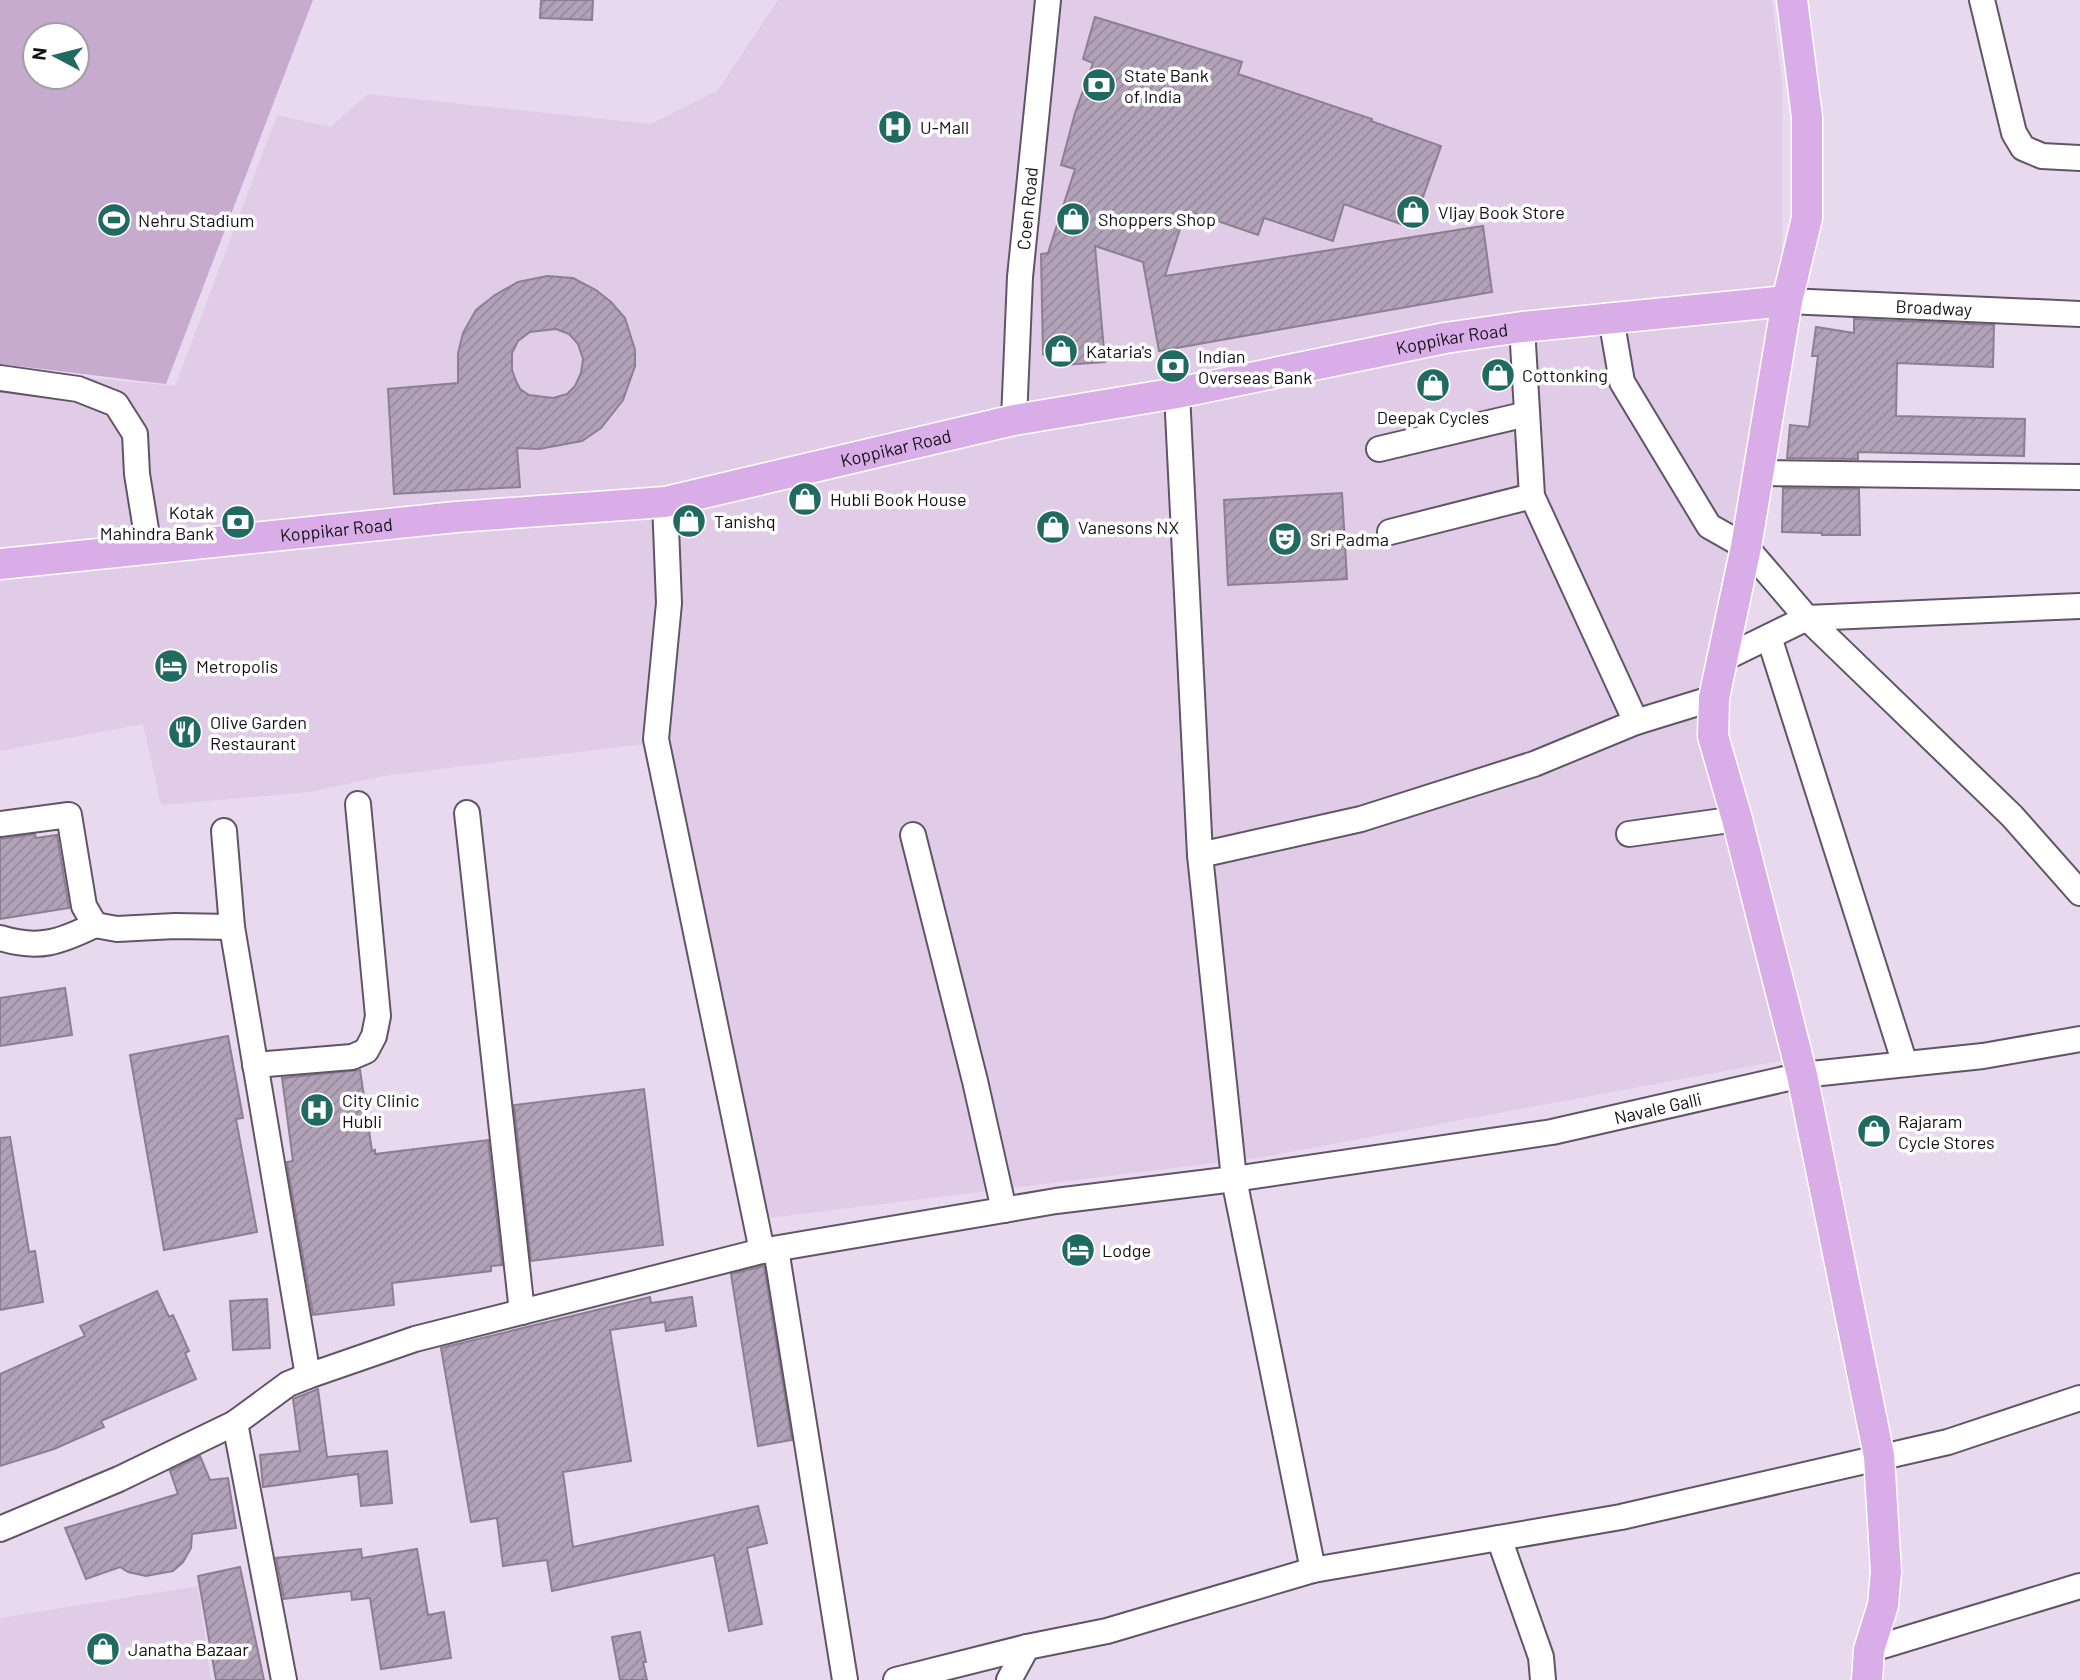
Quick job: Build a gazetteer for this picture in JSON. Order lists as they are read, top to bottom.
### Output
{
  "streets": {
    "main road": ["Koppikar Road"],
    "street": ["Coen Road", "Broadway", "Navale Galli"]
  },
  "crossings": [
    ["Coen Road", "Koppikar Road"],
    ["Broadway", "Koppikar Road"]
  ],
  "places": {
    "bank": ["State Bank of India", "Indian Overseas Bank", "Kotak Mahindra Bank"],
    "hospital": ["U-Mall", "City Clinic Hubli"],
    "shop": [
      "VIjay Book Store",
      "Shoppers Shop",
      "Kataria's",
      "Cottonking",
      "Deepak Cycles",
      "Hubli Book House",
      "Tanishq",
      "Vanesons NX",
      "Rajaram Cycle Stores",
      "Janatha Bazaar"
    ],
    "sports": ["Nehru Stadium"],
    "theatre": ["Sri Padma"],
    "hotel": ["Metropolis", "Lodge"],
    "restaurant": ["Olive Garden Restaurant"]
  },
  "north": "left"
}
